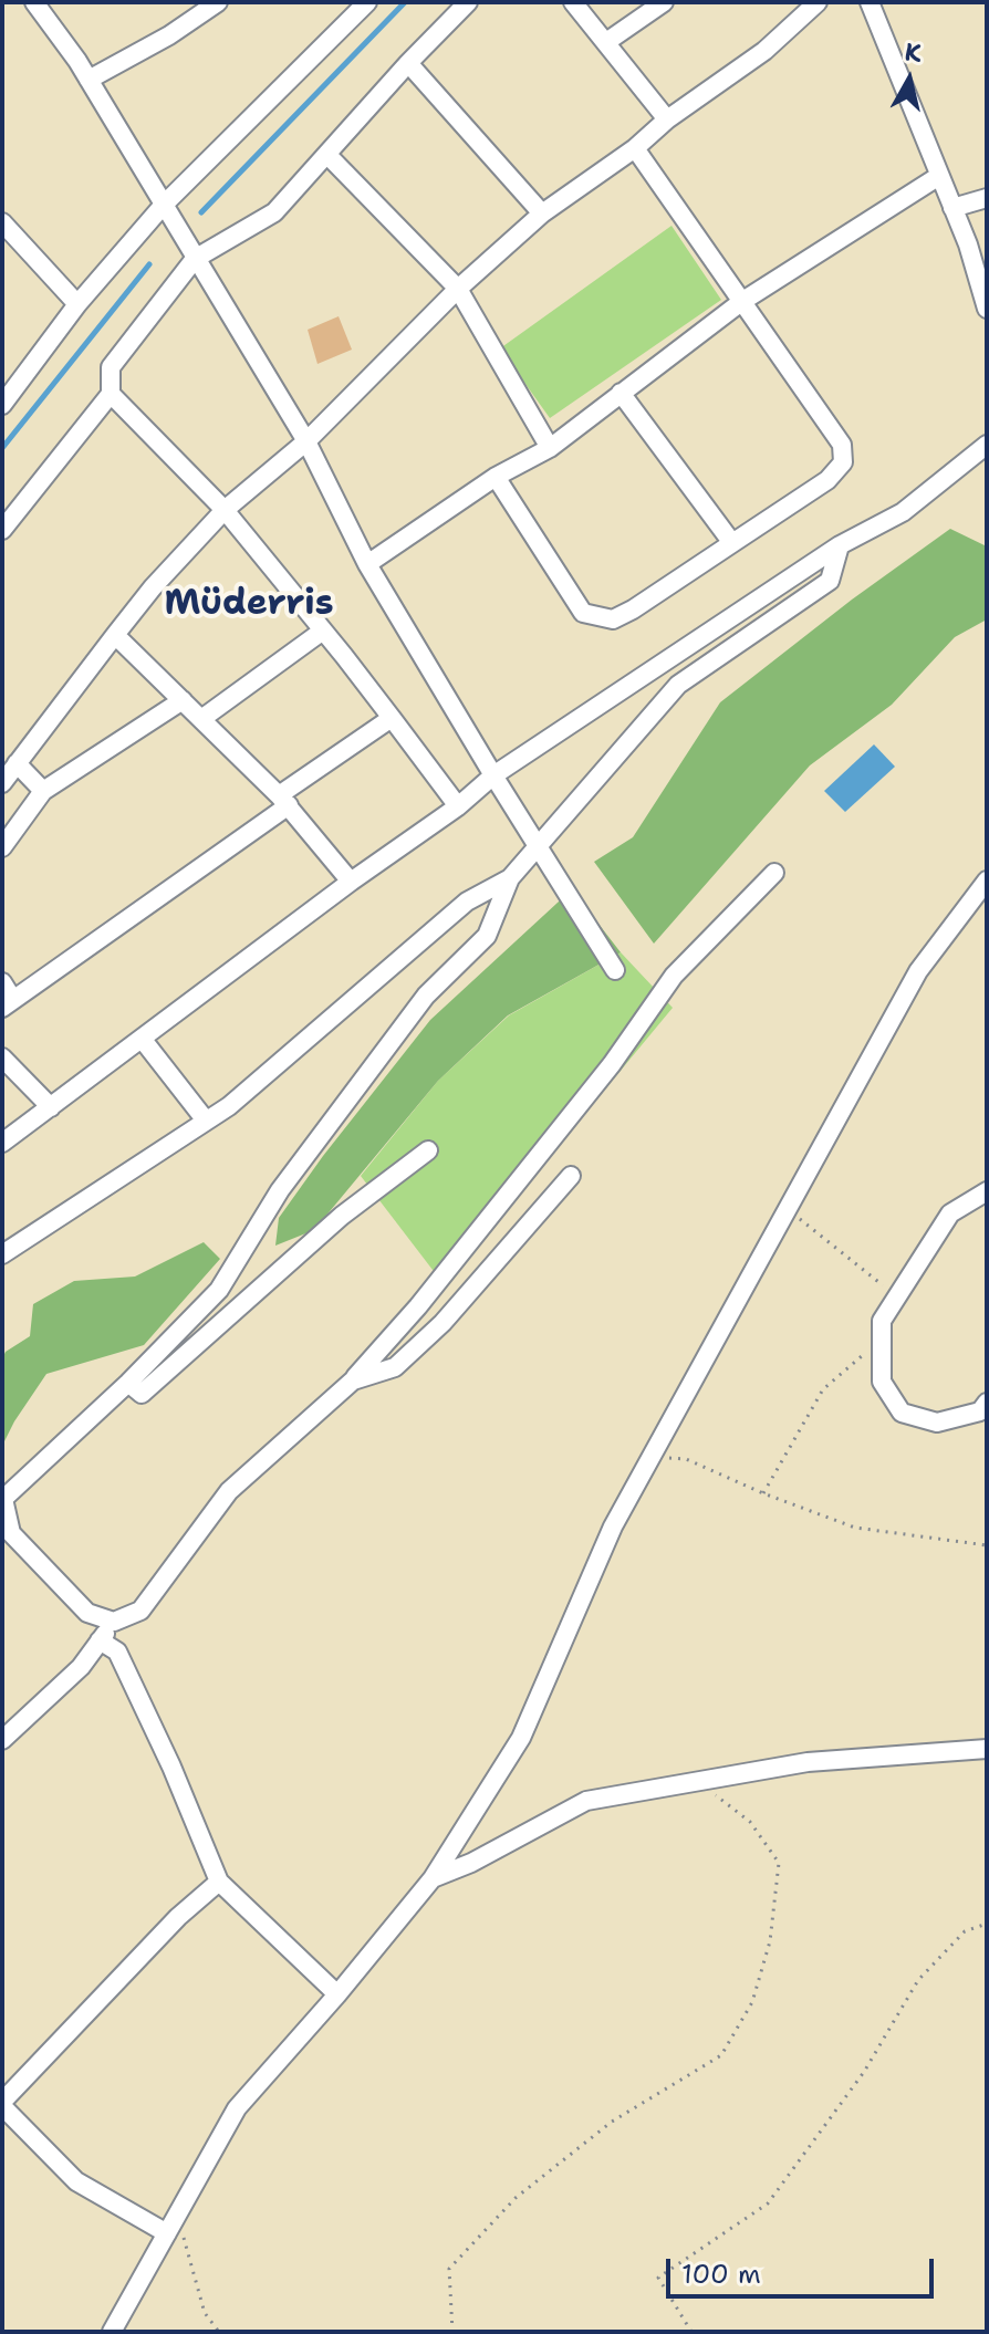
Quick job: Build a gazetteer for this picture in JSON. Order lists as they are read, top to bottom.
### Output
{
  "districts": ["Müderris"],
  "scale_bar": "100 m",
  "north": "top"
}
